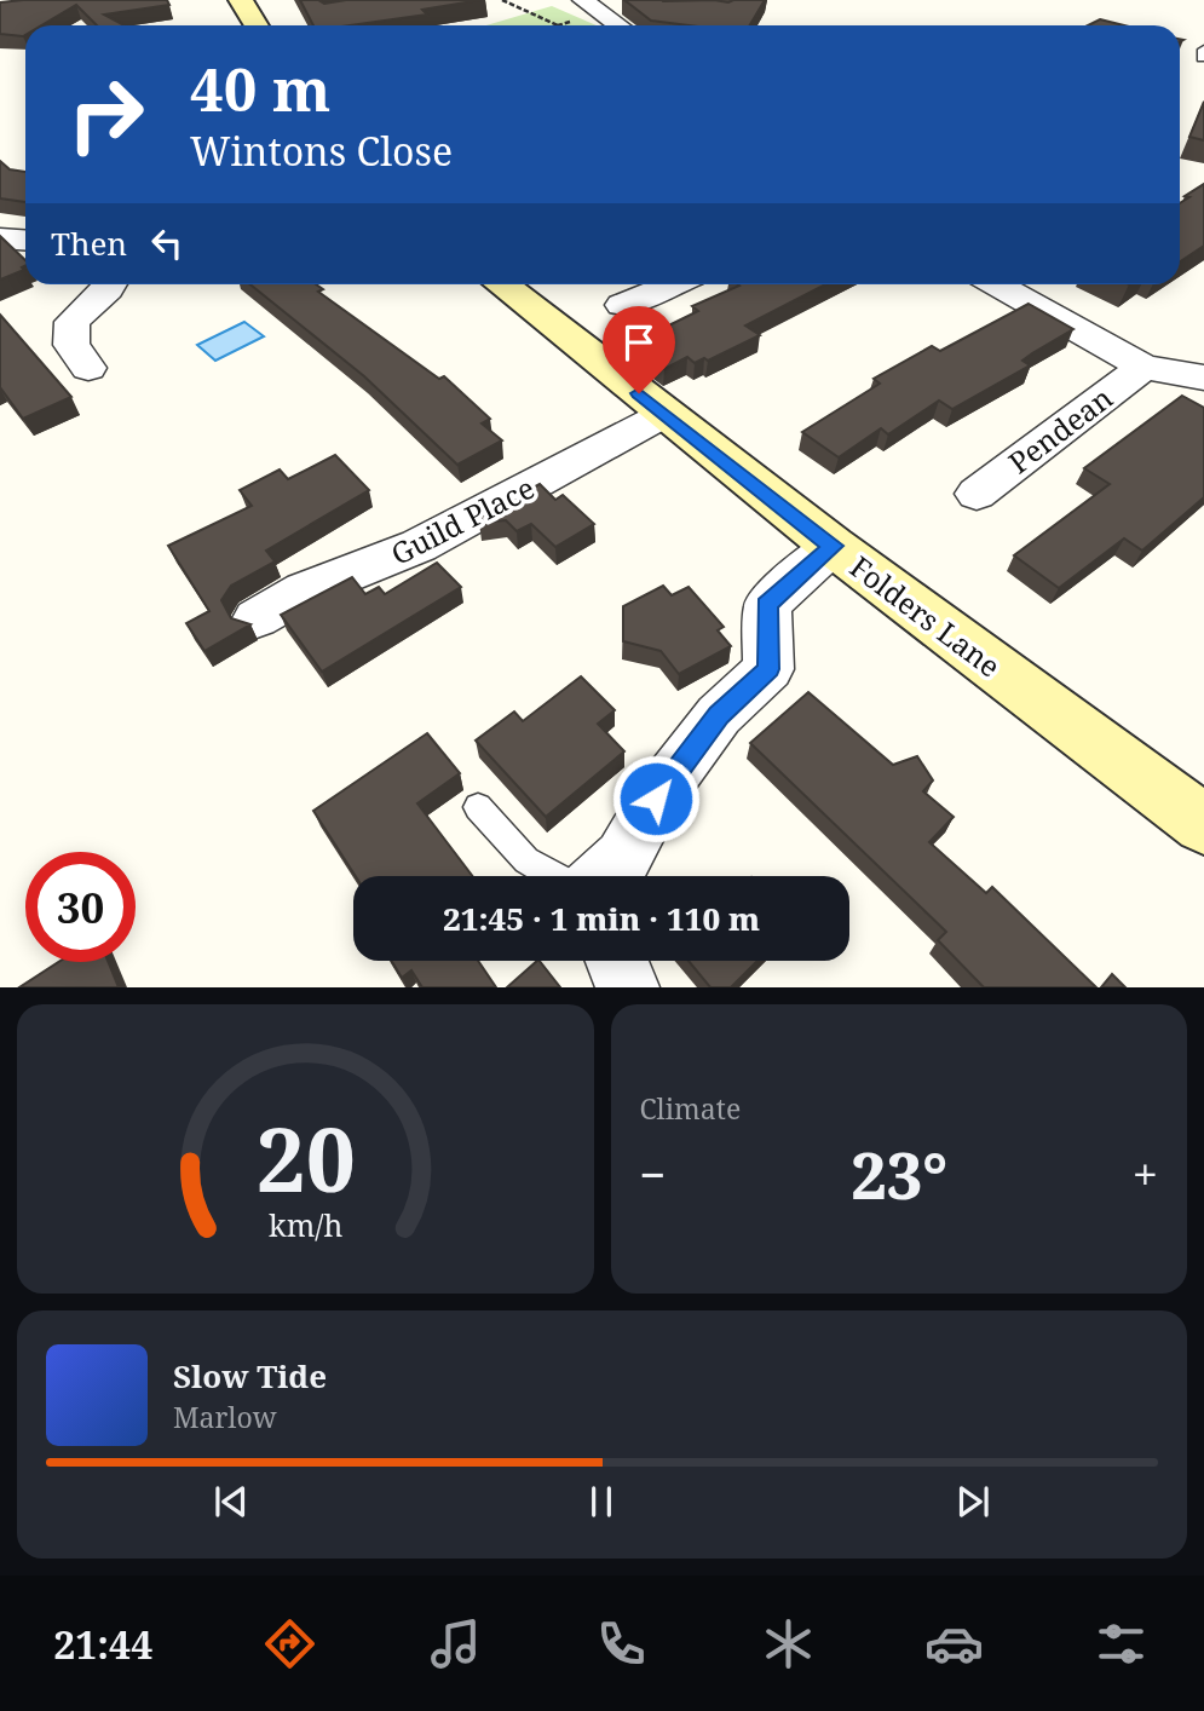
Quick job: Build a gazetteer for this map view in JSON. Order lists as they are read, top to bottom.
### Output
{
  "streets": {
    "main road": ["Folders Lane"],
    "street": ["Pendean", "Guild Place"]
  },
  "crossings": [
    ["Guild Place", "Folders Lane"]
  ],
  "page": {
    "turn": ["40 m", "Wintons Close"],
    "then": "Then",
    "limit": "30",
    "trip": "21:45 · 1 min · 110 m",
    "tile": "Climate",
    "heat": ["−", "23°", "+"],
    "song": ["Slow Tide", "Marlow"],
    "tabs": "21:44",
    "gauge": ["20", "km/h"]
  }
}
